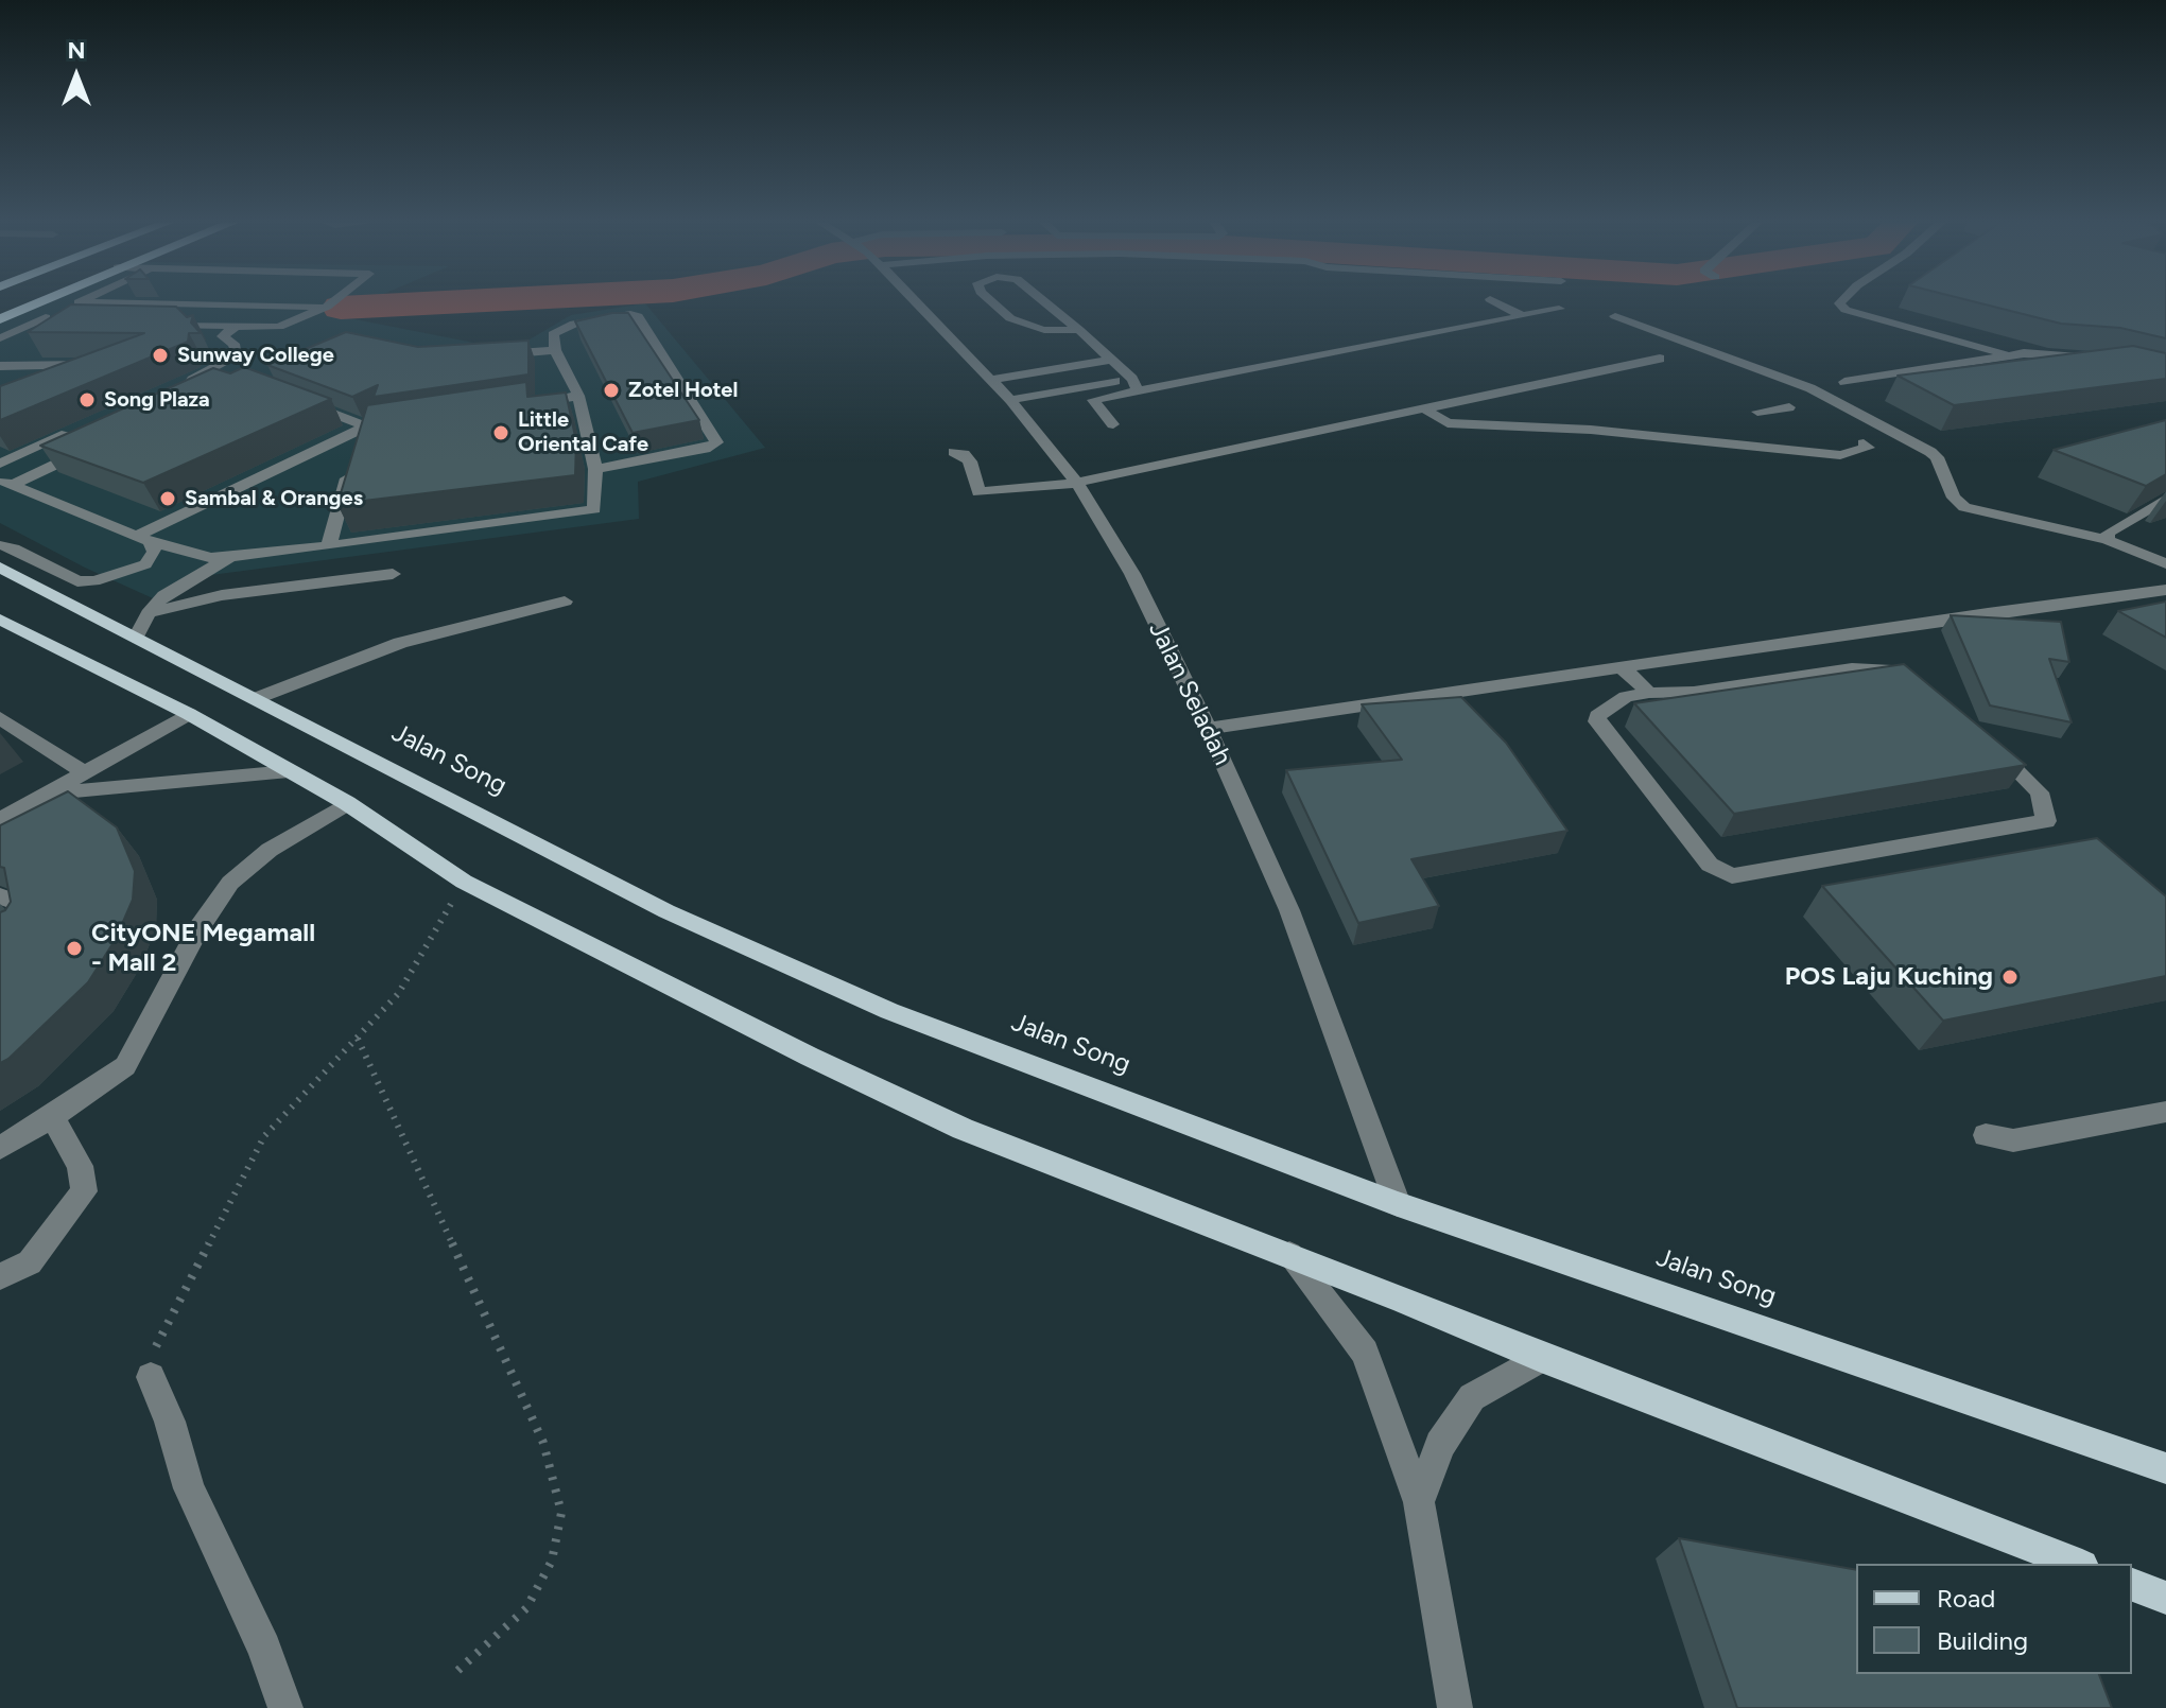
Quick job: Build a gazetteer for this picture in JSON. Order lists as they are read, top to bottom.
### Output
{
  "streets": {
    "main road": ["Jalan Song"],
    "street": ["Jalan Seladah"]
  },
  "crossings": [
    ["Jalan Seladah", "Jalan Song"]
  ],
  "places": [
    "Sunway College",
    "Zotel Hotel",
    "Song Plaza",
    "Little Oriental Cafe",
    "Sambal & Oranges",
    "CityONE Megamall - Mall 2",
    "POS Laju Kuching"
  ],
  "legend": ["Road", "Building"],
  "north": "top"
}
